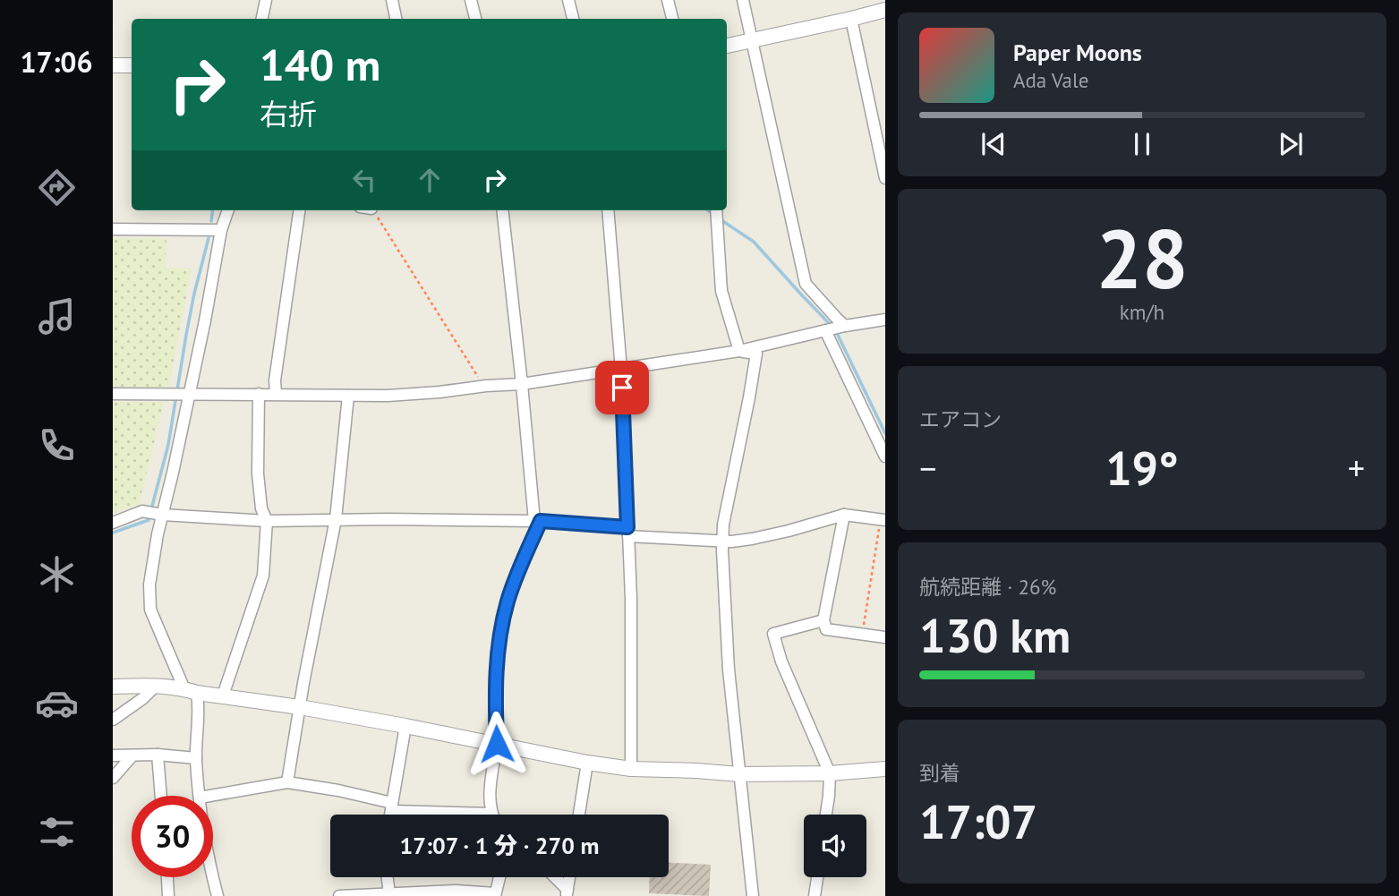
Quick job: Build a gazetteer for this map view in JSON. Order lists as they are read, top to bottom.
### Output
{
  "page": {
    "tabs": "17:06",
    "turn": ["140 m", "右折"],
    "song": ["Paper Moons", "Ada Vale"],
    "tile": [
      ["28", "km/h"],
      "エアコン",
      ["航続距離 · 26%", "130 km"],
      ["到着", "17:07"]
    ],
    "heat": ["−", "19°", "+"],
    "limit": "30",
    "trip": "17:07 · 1 分 · 270 m"
  }
}
